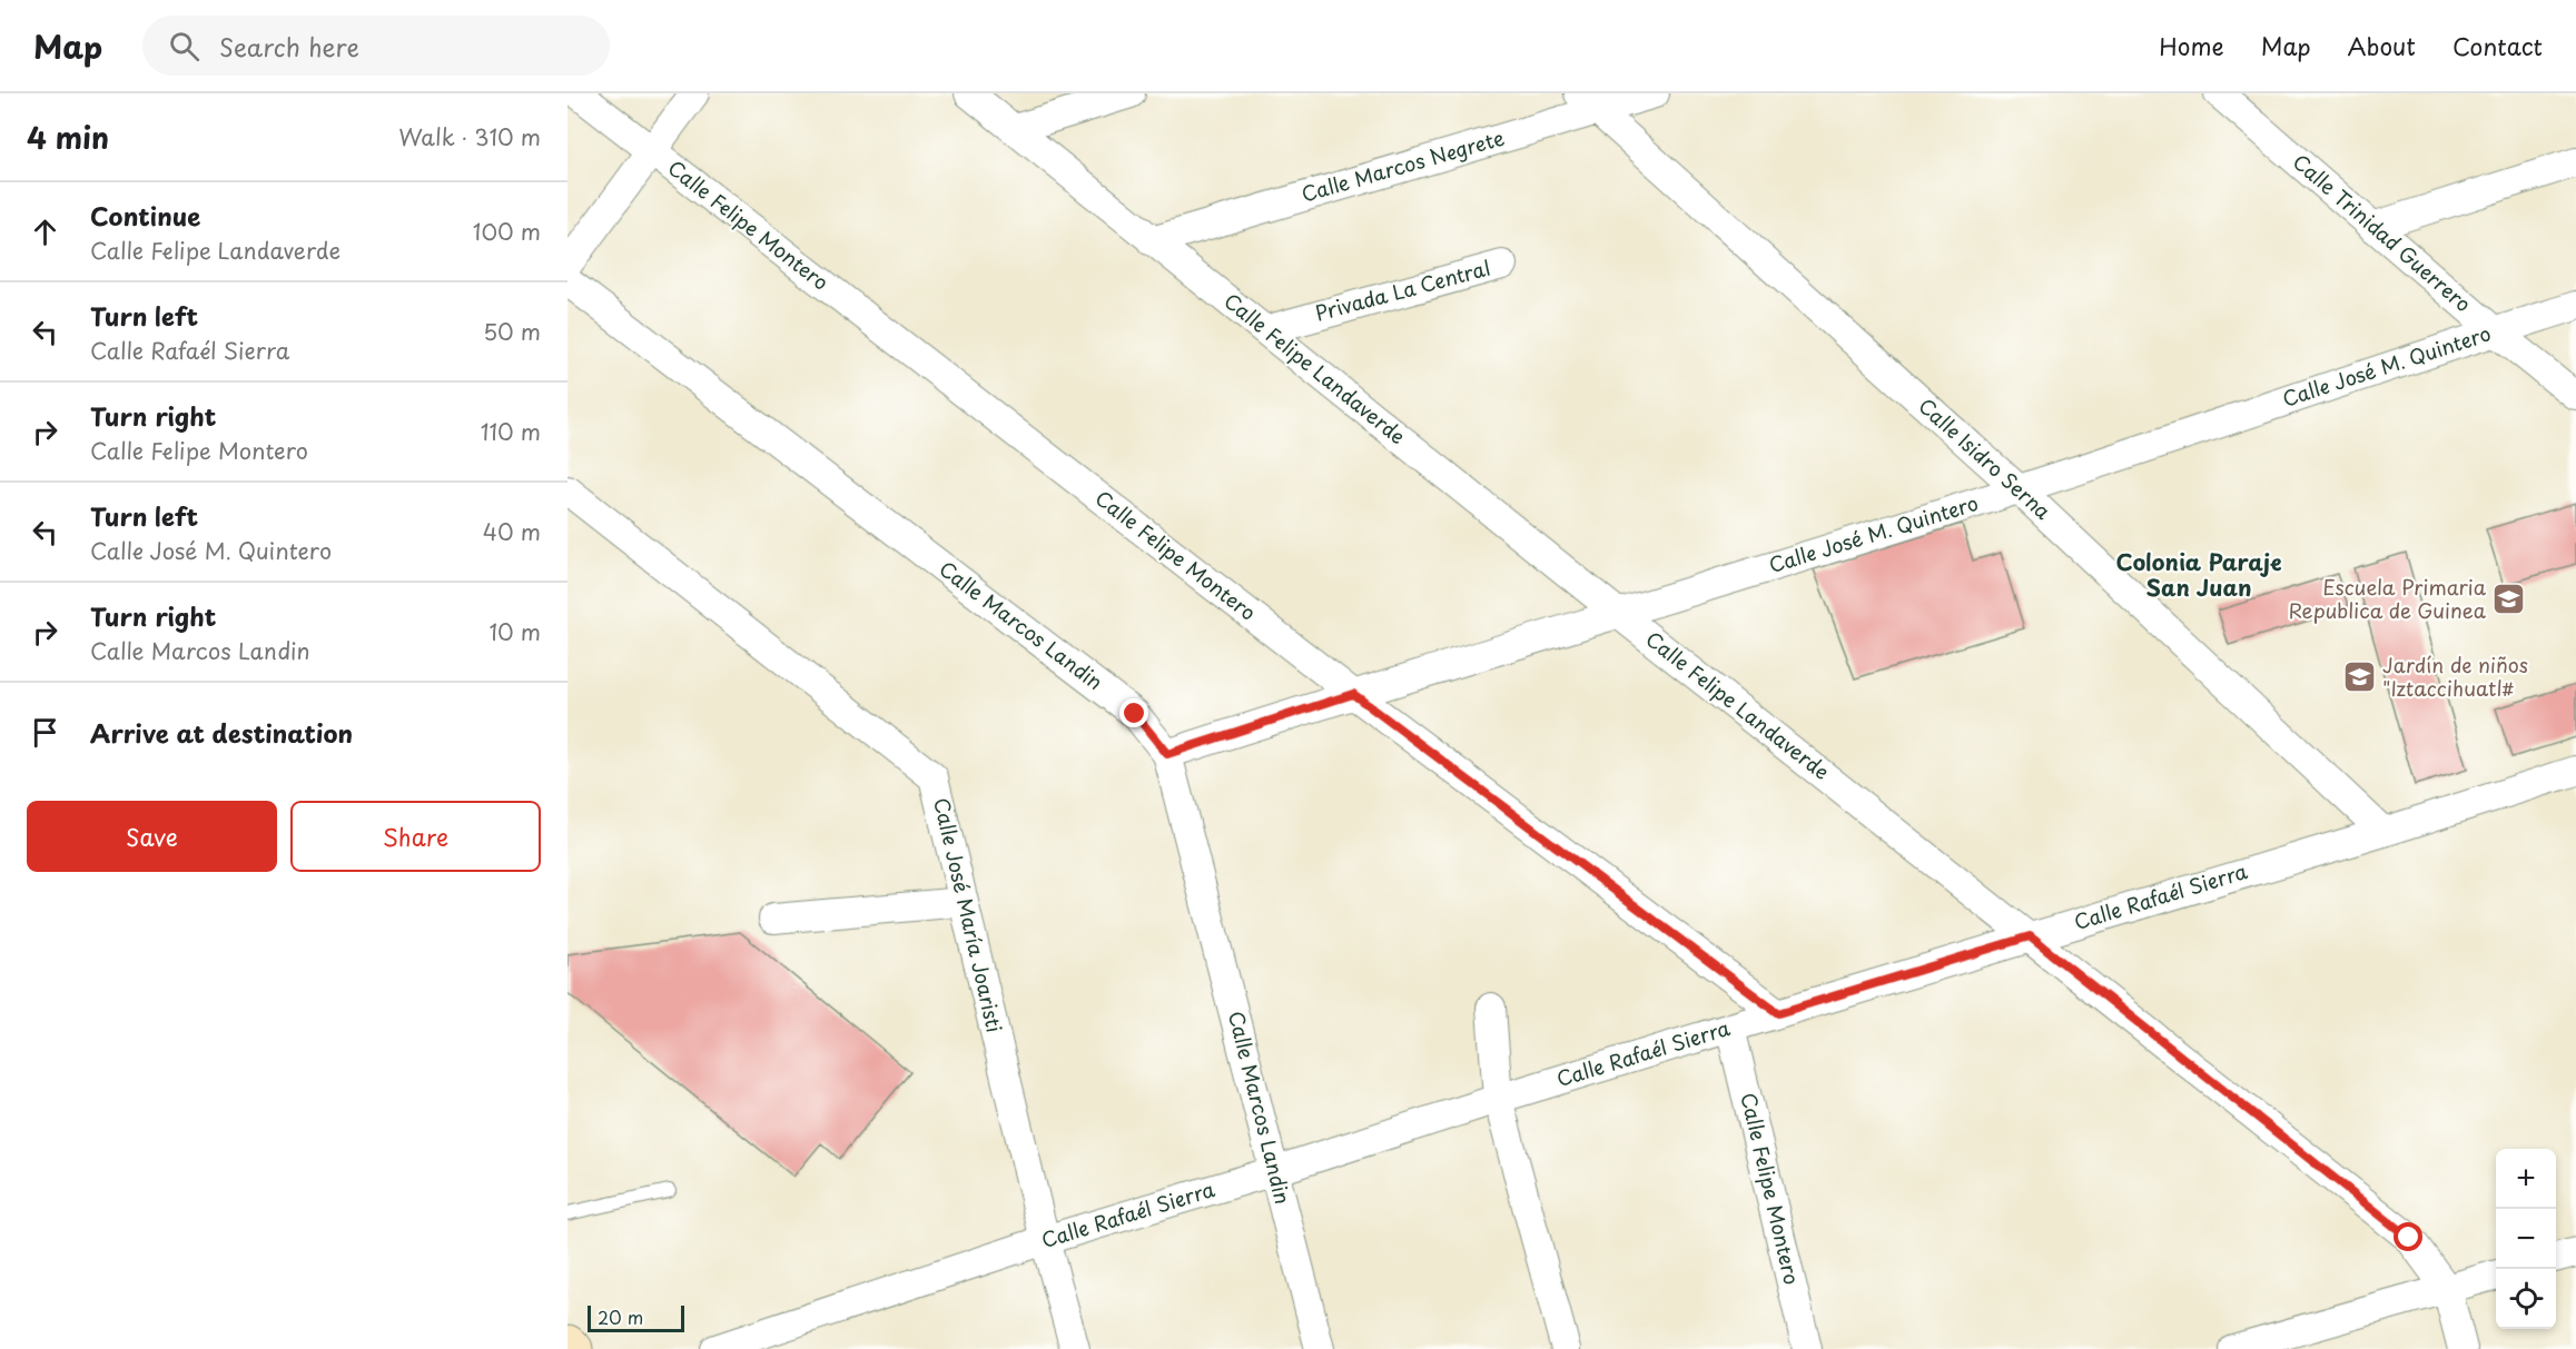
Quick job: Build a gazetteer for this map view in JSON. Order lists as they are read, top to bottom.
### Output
{
  "streets": {
    "street": [
      "Calle Marcos Negrete",
      "Calle Felipe Montero",
      "Calle Trinidad Guerrero",
      "Privada La Central",
      "Calle José M. Quintero",
      "Calle Felipe Landaverde",
      "Calle Isidro Serna",
      "Calle Marcos Landin",
      "Calle Rafaél Sierra",
      "Calle José María Joaristi"
    ]
  },
  "crossings": [
    ["Calle Marcos Negrete", "Calle Felipe Landaverde"],
    ["Calle Marcos Negrete", "Calle Isidro Serna"],
    ["Calle Felipe Montero", "Calle José M. Quintero"],
    ["Calle Felipe Montero", "Calle Rafaél Sierra"],
    ["Calle Trinidad Guerrero", "Calle José M. Quintero"],
    ["Privada La Central", "Calle Felipe Landaverde"],
    ["Calle José M. Quintero", "Calle Felipe Landaverde"],
    ["Calle José M. Quintero", "Calle Isidro Serna"],
    ["Calle José M. Quintero", "Calle Marcos Landin"],
    ["Calle Felipe Landaverde", "Calle Rafaél Sierra"],
    ["Calle Isidro Serna", "Calle Rafaél Sierra"],
    ["Calle Marcos Landin", "Calle Rafaél Sierra"],
    ["Calle Rafaél Sierra", "Calle José María Joaristi"]
  ],
  "districts": ["Colonia Paraje San Juan"],
  "places": {
    "school or university": ["Escuela Primaria Republica de Guinea", "Jardín de niños \"Iztaccihuatl#"]
  },
  "scale_bar": "20 m",
  "page": {
    "header": "Map",
    "search": "Search here",
    "nav": [
      "Home",
      "Map",
      "About",
      "Contact"
    ],
    "heading": ["4 min", "Walk · 310 m"],
    "list": [
      ["Continue", "Calle Felipe Landaverde", "100 m"],
      ["Turn left", "Calle Rafaél Sierra", "50 m"],
      ["Turn right", "Calle Felipe Montero", "110 m"],
      ["Turn left", "Calle José M. Quintero", "40 m"],
      ["Turn right", "Calle Marcos Landin", "10 m"],
      "Arrive at destination"
    ],
    "buttons": ["Save", "Share"],
    "map_buttons": ["+", "−"],
    "scale": "20 m"
  }
}
